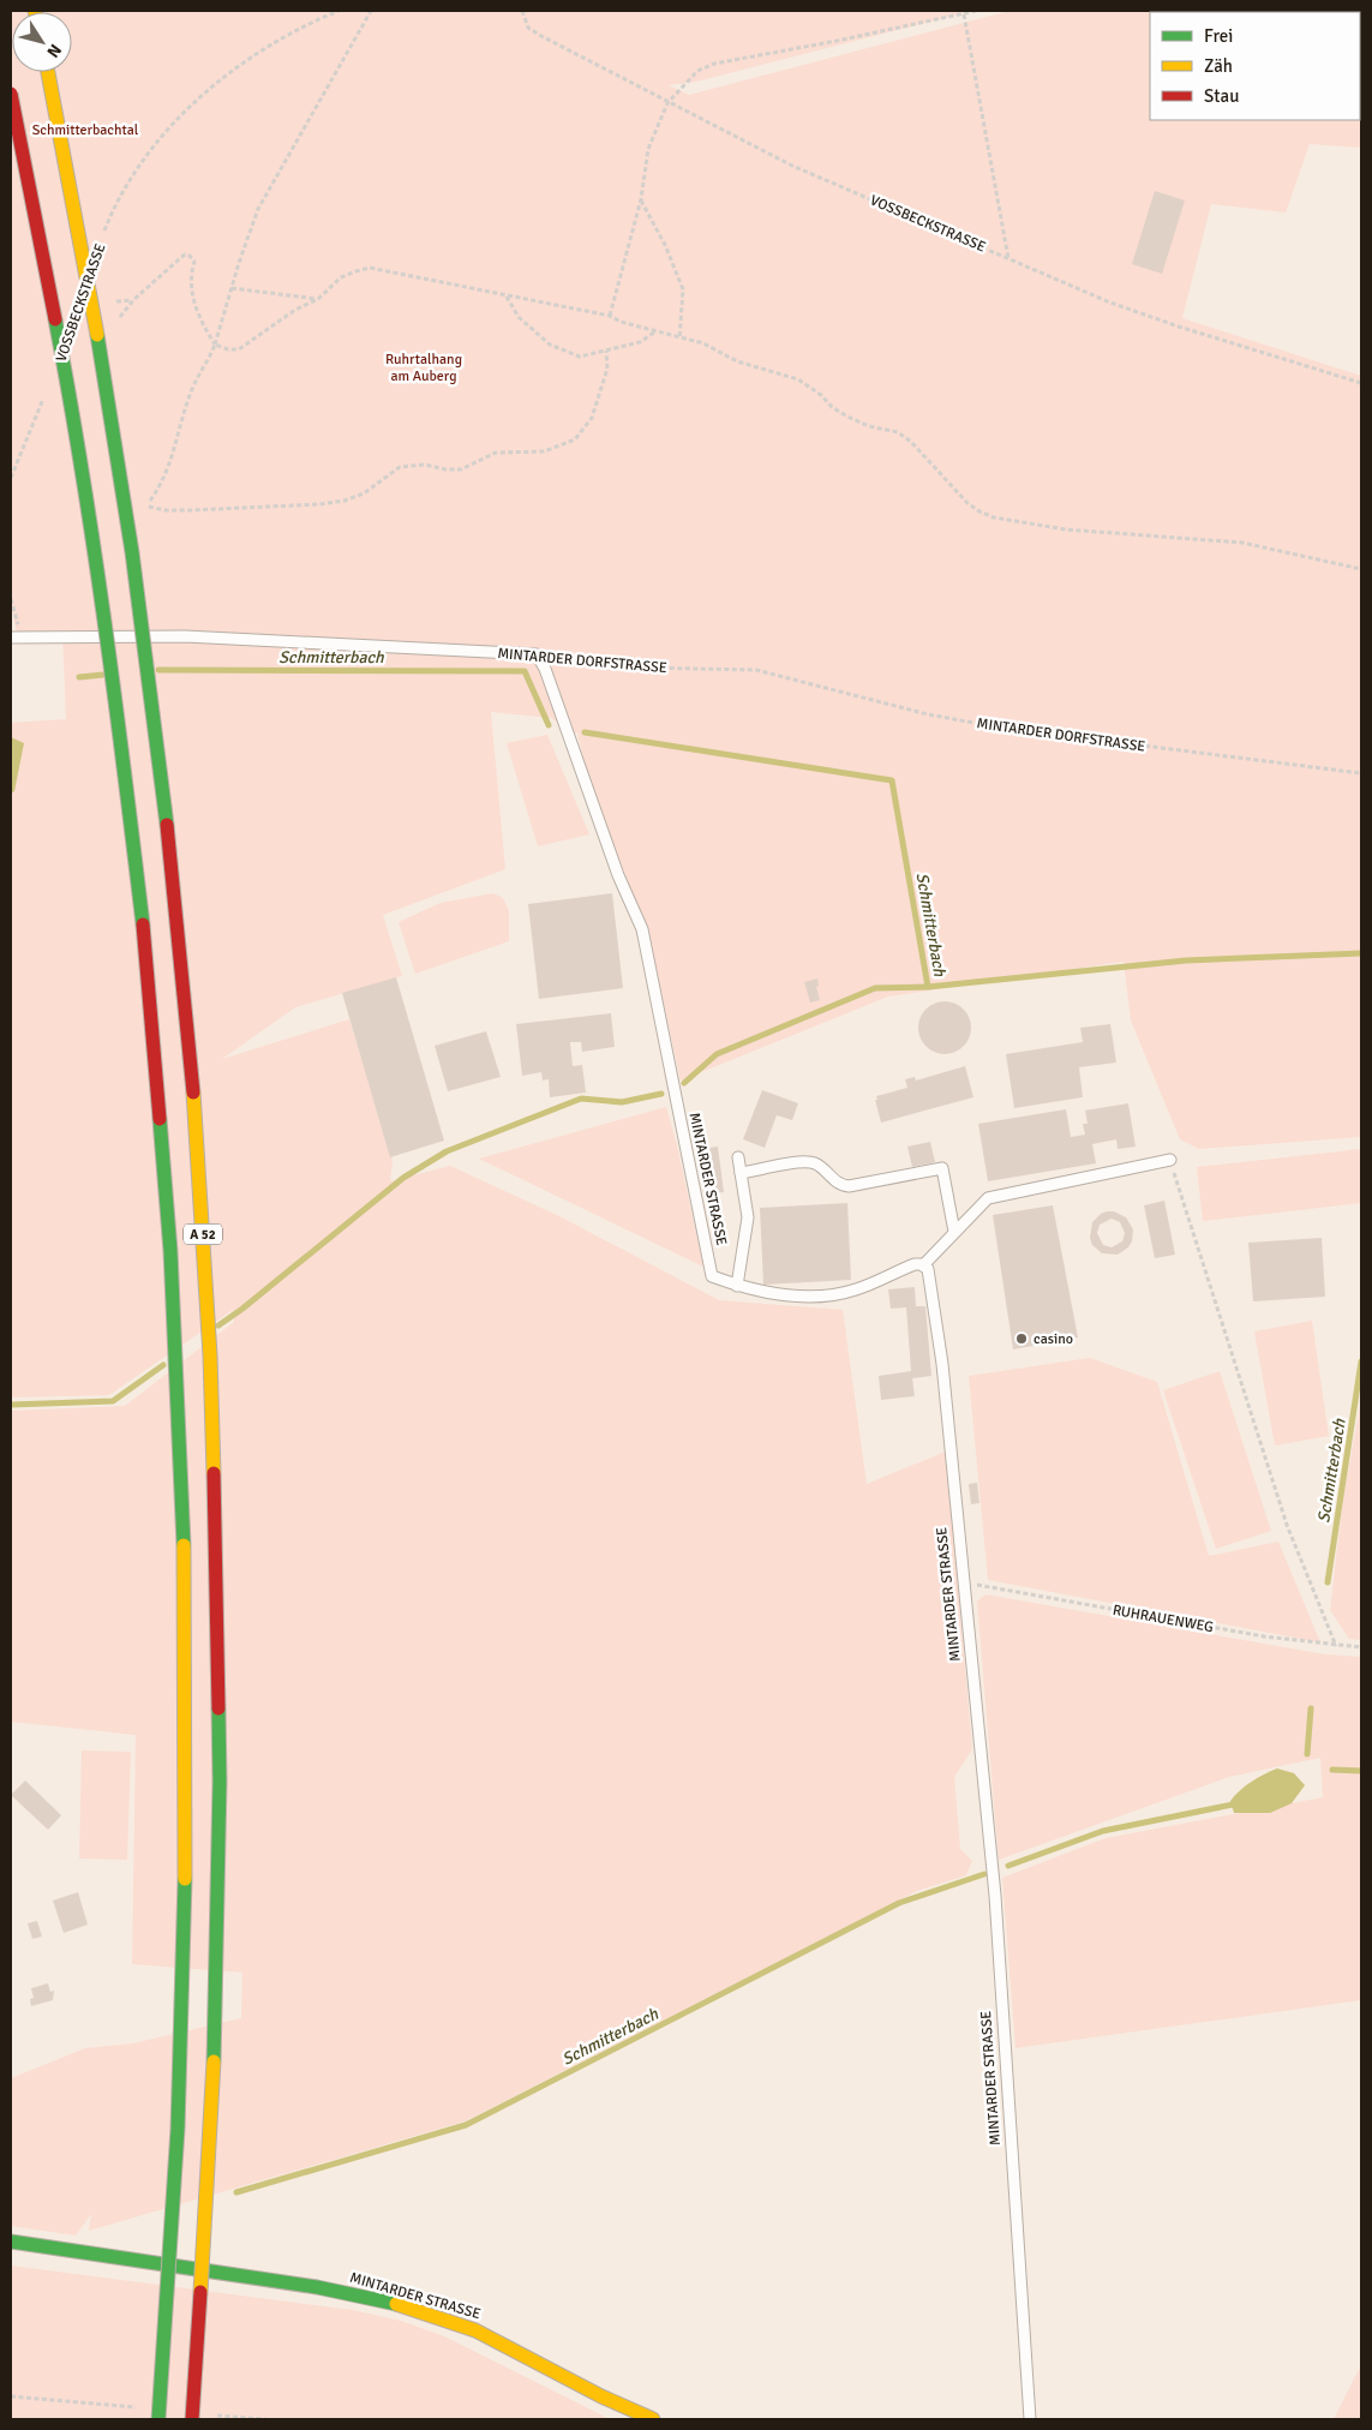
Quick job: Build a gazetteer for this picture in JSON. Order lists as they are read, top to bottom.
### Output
{
  "streets": {
    "main road": ["MINTARDER STRASSE", "A 52"],
    "lane": ["MINTARDER DORFSTRASSE"],
    "path": ["VOSSBECKSTRASSE", "RUHRAUENWEG"]
  },
  "crossings": [
    ["MINTARDER DORFSTRASSE", "MINTARDER STRASSE"],
    ["MINTARDER STRASSE", "RUHRAUENWEG"]
  ],
  "water": ["Schmitterbach"],
  "parks": ["Schmitterbachtal", "Ruhrtalhang am Auberg"],
  "places": ["casino"],
  "legend": ["Frei", "Zäh", "Stau"],
  "north": "bottom right"
}
